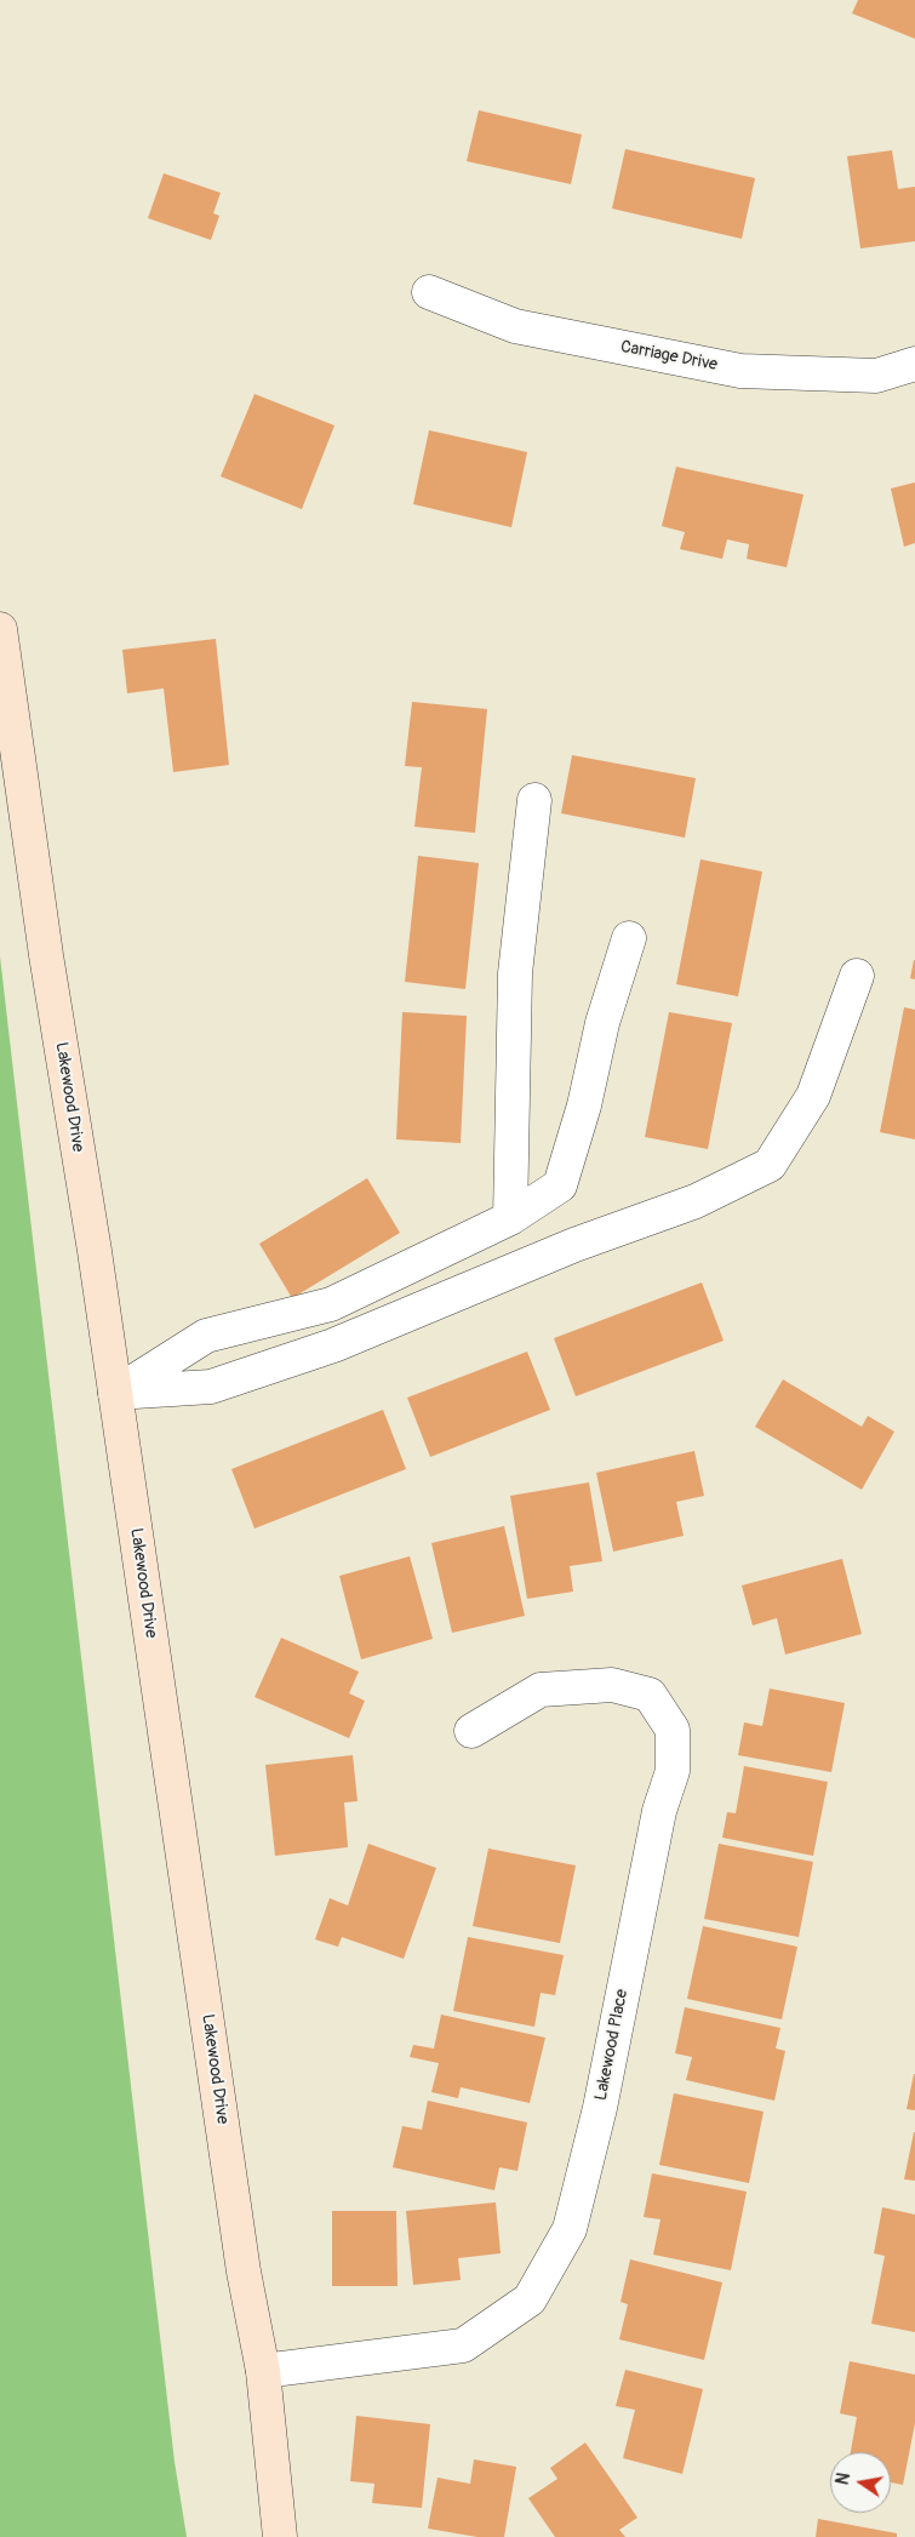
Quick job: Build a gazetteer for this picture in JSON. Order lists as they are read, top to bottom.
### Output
{
  "streets": {
    "street": ["Carriage Drive", "Lakewood Drive", "Lakewood Place"]
  },
  "crossings": [
    ["Lakewood Drive", "Lakewood Place"]
  ],
  "north": "left"
}
